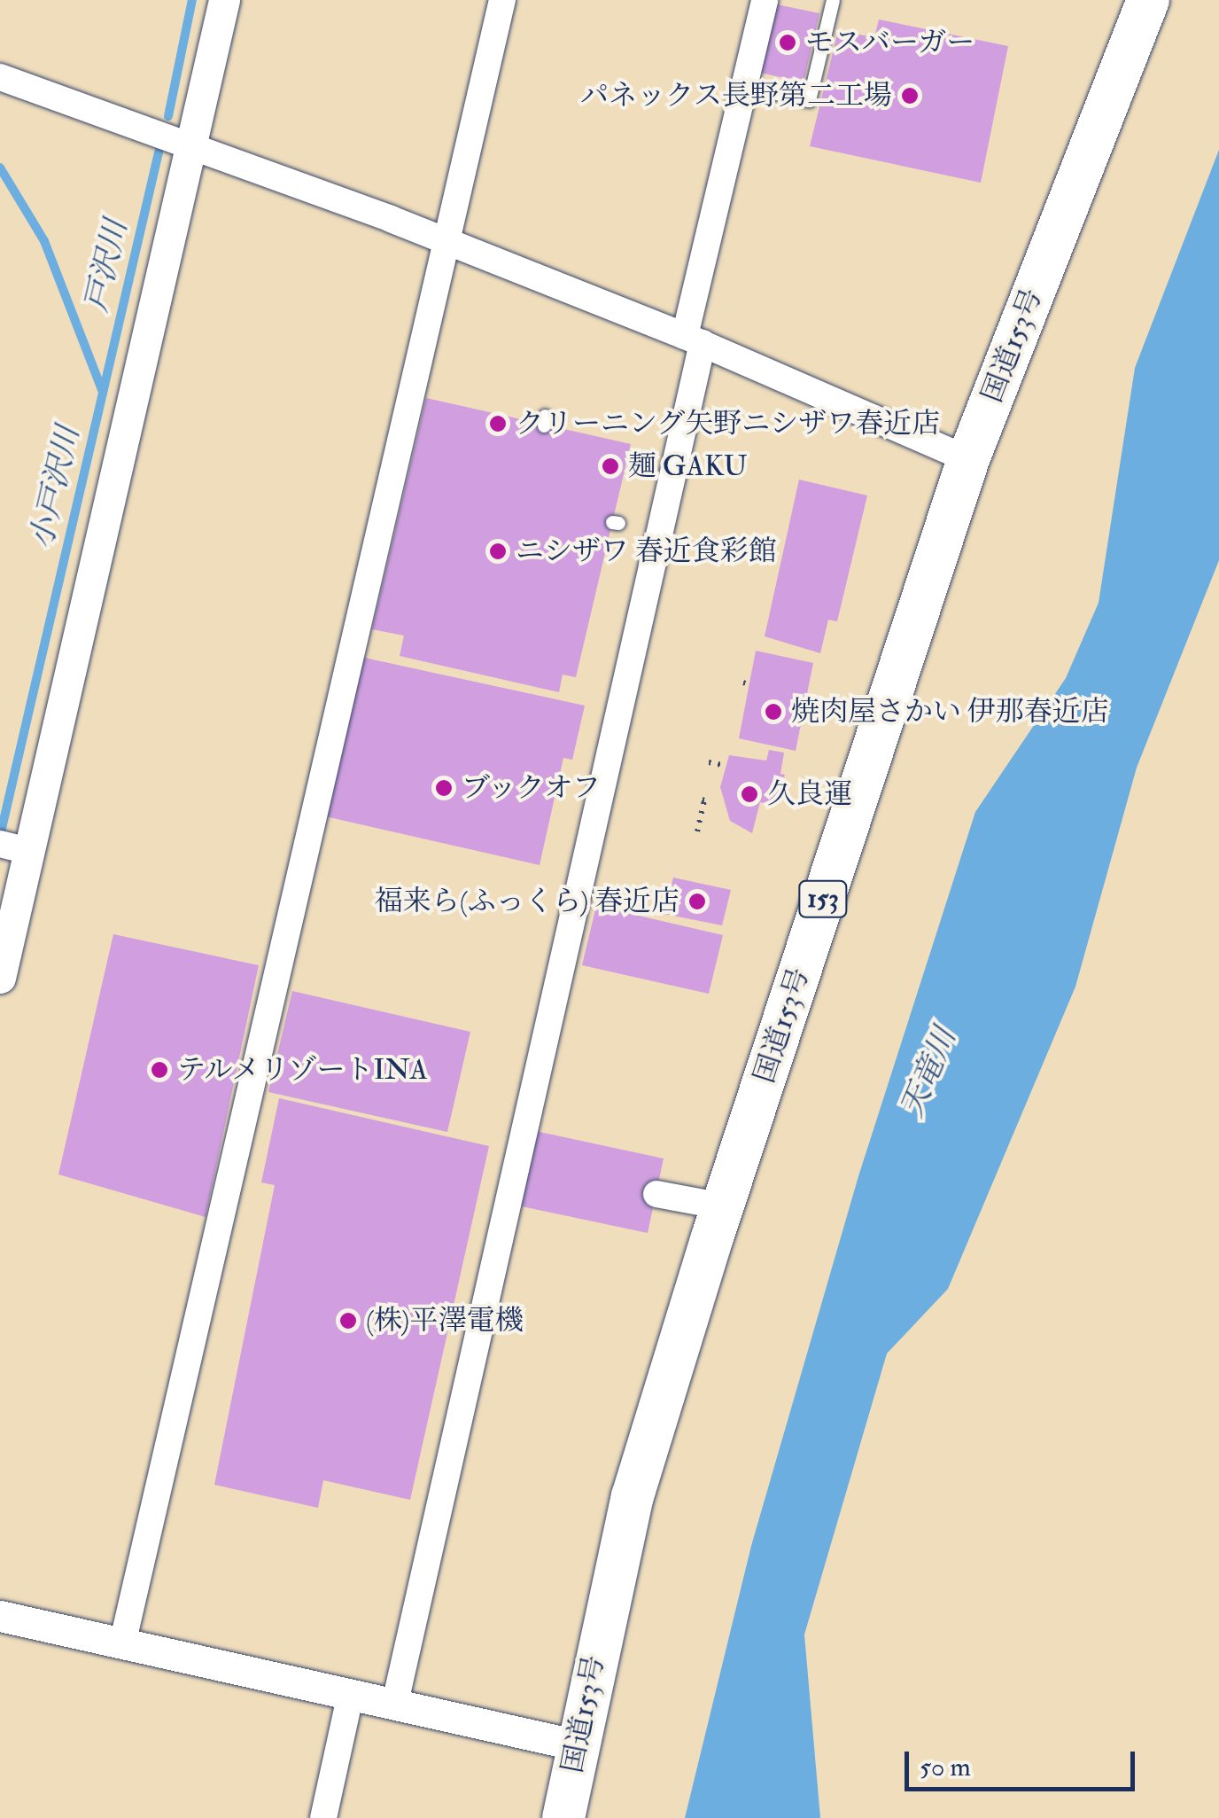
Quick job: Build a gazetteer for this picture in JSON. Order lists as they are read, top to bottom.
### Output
{
  "streets": {
    "highway": ["国道153号", "153"]
  },
  "water": ["戸沢川", "小戸沢川", "天竜川"],
  "places": [
    "モスバーガー",
    "パネックス長野第二工場",
    "クリーニング矢野ニシザワ春近店",
    "麺 GAKU",
    "ニシザワ 春近食彩館",
    "焼肉屋さかい 伊那春近店",
    "ブックオフ",
    "久良運",
    "福来ら(ふっくら) 春近店",
    "テルメリゾートINA",
    "(株)平澤電機"
  ],
  "scale_bar": "50 m"
}
